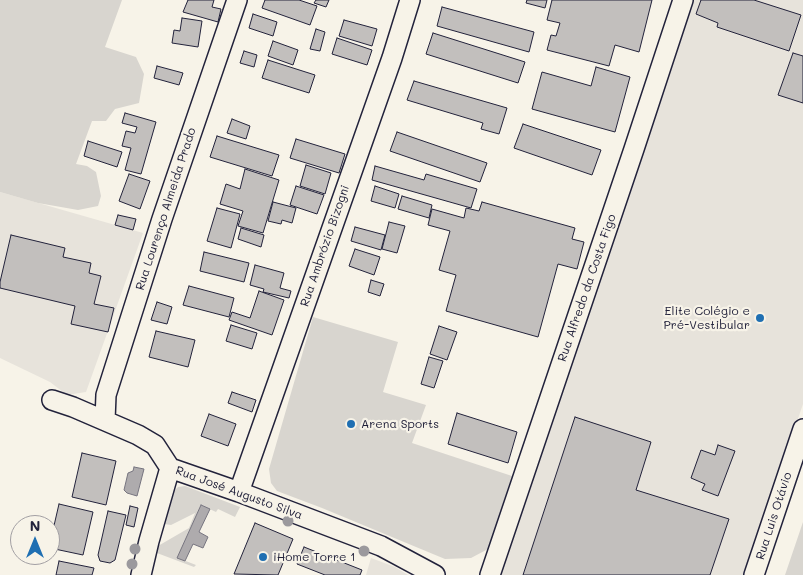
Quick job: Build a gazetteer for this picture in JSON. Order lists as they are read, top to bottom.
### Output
{
  "streets": {
    "street": [
      "Rua Lourenço Almeida Prado",
      "Rua Ambrózio Bizogni",
      "Rua Alfredo da Costa Figo",
      "Rua José Augusto Silva",
      "Rua Luis Otávio"
    ]
  },
  "crossings": [
    ["Rua Lourenço Almeida Prado", "Rua José Augusto Silva"],
    ["Rua Ambrózio Bizogni", "Rua José Augusto Silva"]
  ],
  "places": ["Elite Colégio e Pré-Vestibular", "Arena Sports", "iHome Torre 1"],
  "north": "top"
}
